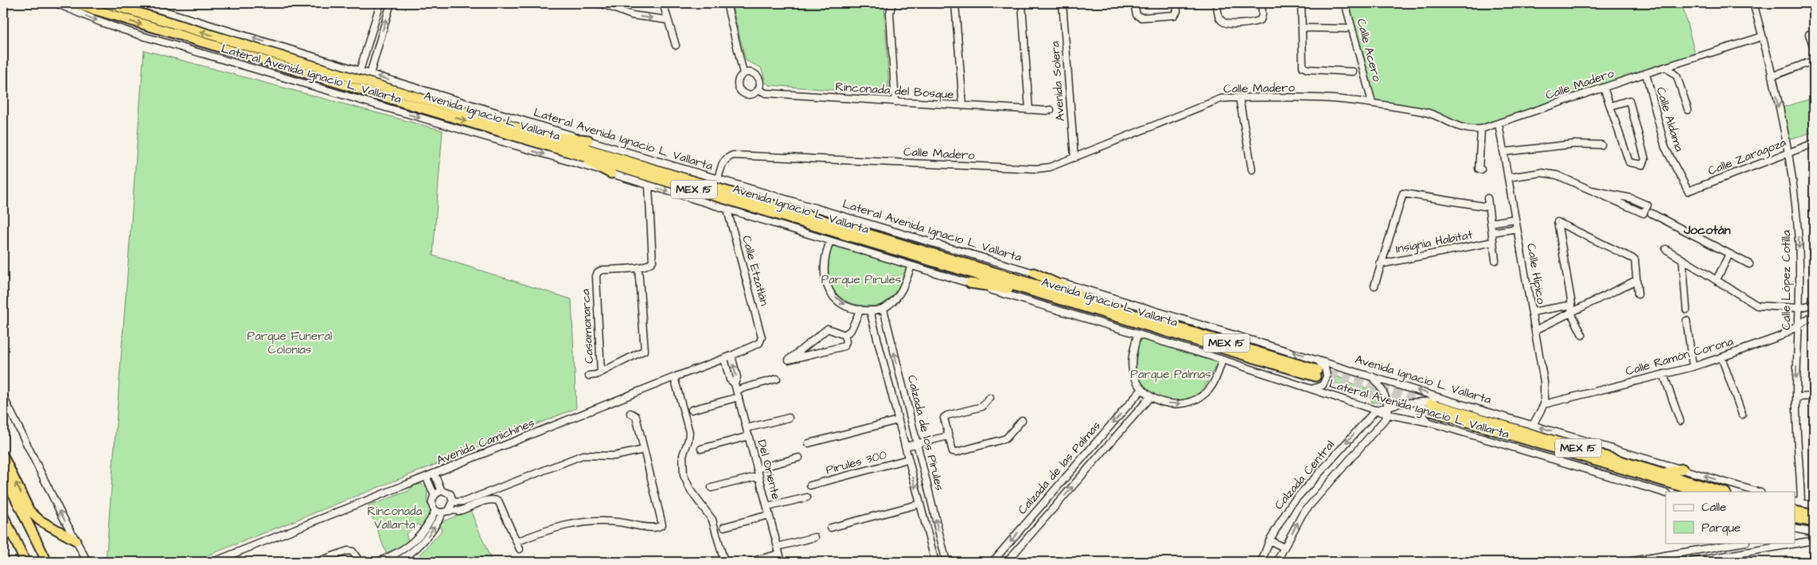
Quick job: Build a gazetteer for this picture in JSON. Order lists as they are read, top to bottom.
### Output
{
  "streets": {
    "highway": ["Avenida Ignacio L. Vallarta", "MEX 15"],
    "street": [
      "Calle Acero",
      "Lateral Avenida Ignacio L. Vallarta",
      "Avenida Solera",
      "Calle Madero",
      "Rinconada del Bosque",
      "Calle Aldama",
      "Calle Zaragoza",
      "Insignia Habitat",
      "Calle Etzatlán",
      "Calle Hípico",
      "Calle López Cotilla",
      "Casamonarca",
      "Calle Ramón Corona",
      "Calzada de los Pirules",
      "Avenida Camichines",
      "Pirules 300",
      "Calzada de las Palmas",
      "Del Oriente",
      "Calzada Central"
    ]
  },
  "crossings": [
    ["Calle Acero", "Calle Madero"],
    ["Lateral Avenida Ignacio L. Vallarta", "Calle Madero"],
    ["Lateral Avenida Ignacio L. Vallarta", "Avenida Ignacio L. Vallarta"],
    ["Lateral Avenida Ignacio L. Vallarta", "Calle Etzatlán"],
    ["Lateral Avenida Ignacio L. Vallarta", "Casamonarca"],
    ["Lateral Avenida Ignacio L. Vallarta", "Calzada Central"],
    ["Avenida Solera", "Calle Madero"],
    ["Calle Madero", "Calle Aldama"],
    ["Calle Madero", "Calle Hípico"],
    ["Calle Madero", "Calle López Cotilla"],
    ["Avenida Ignacio L. Vallarta", "Calle Hípico"],
    ["Calle Aldama", "Calle Zaragoza"],
    ["Calle Zaragoza", "Calle López Cotilla"],
    ["Calle Etzatlán", "Avenida Camichines"],
    ["Calle Hípico", "Calle Ramón Corona"],
    ["Calle López Cotilla", "Calle Ramón Corona"],
    ["Calzada de los Pirules", "Pirules 300"]
  ],
  "one_way": ["Calle López Cotilla"],
  "districts": ["Jocotán"],
  "parks": [
    "Parque Pirules",
    "Parque Funeral Colonias",
    "Parque Palmas",
    "Rinconada Vallarta"
  ],
  "legend": ["Calle", "Parque"]
}
